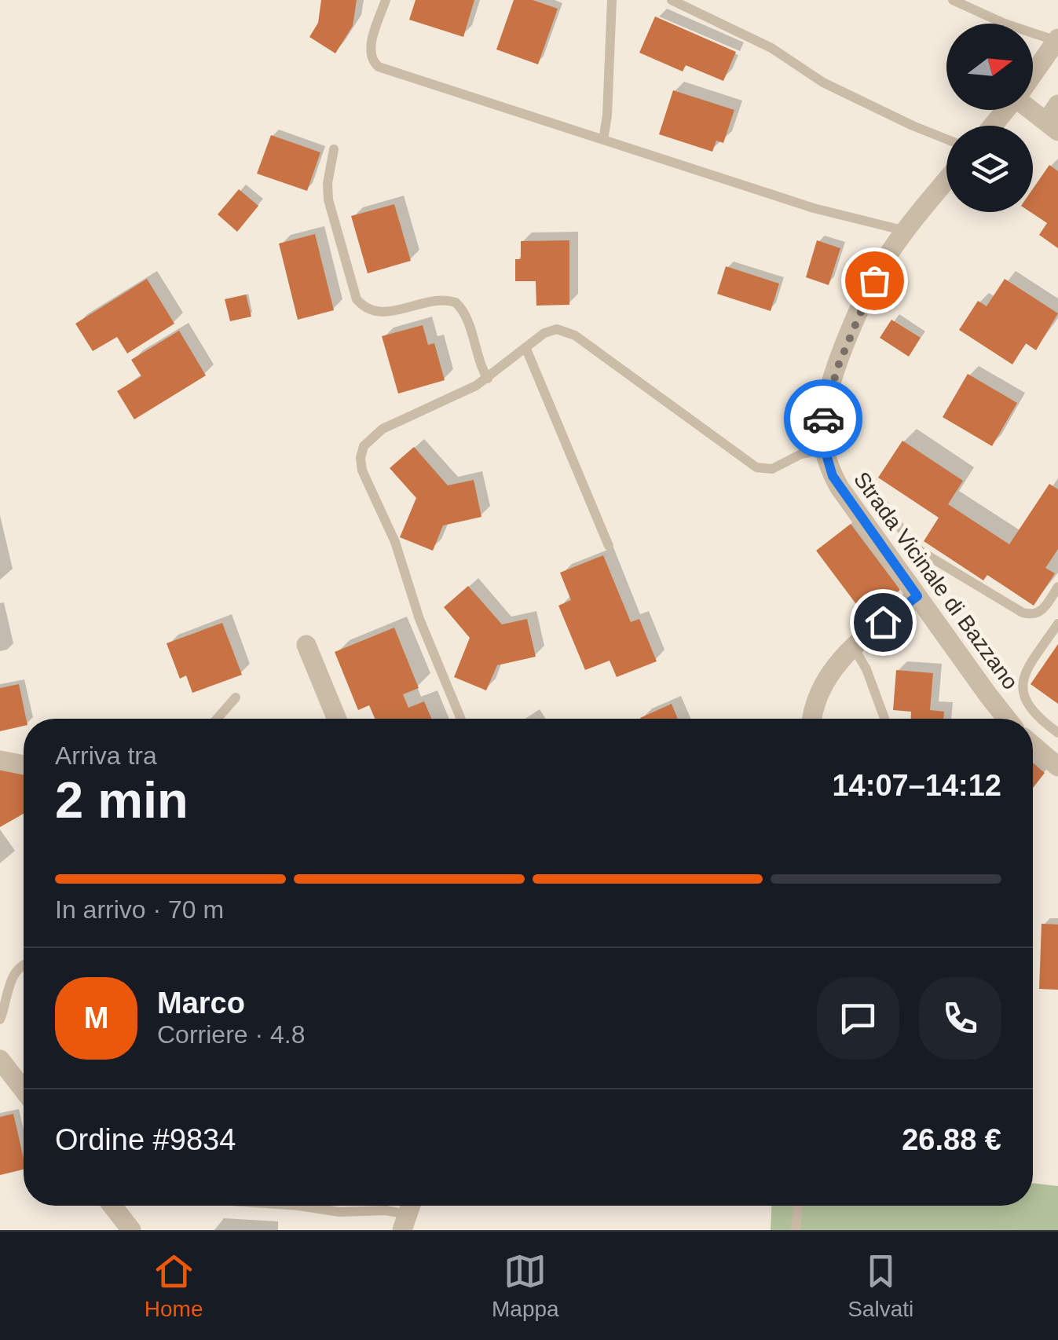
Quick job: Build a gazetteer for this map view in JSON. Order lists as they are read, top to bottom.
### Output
{
  "streets": {
    "street": ["Strada Vicinale di Bazzano"]
  },
  "north": "right",
  "page": {
    "heading": ["2 min", "Arriva tra", "14:07–14:12"],
    "panel": [
      "Marco",
      "Corriere · 4.8",
      "Ordine #9834",
      "26.88 €"
    ],
    "bar": "In arrivo · 70 m",
    "round": "M",
    "tabs": ["Home", "Mappa", "Salvati"]
  }
}
